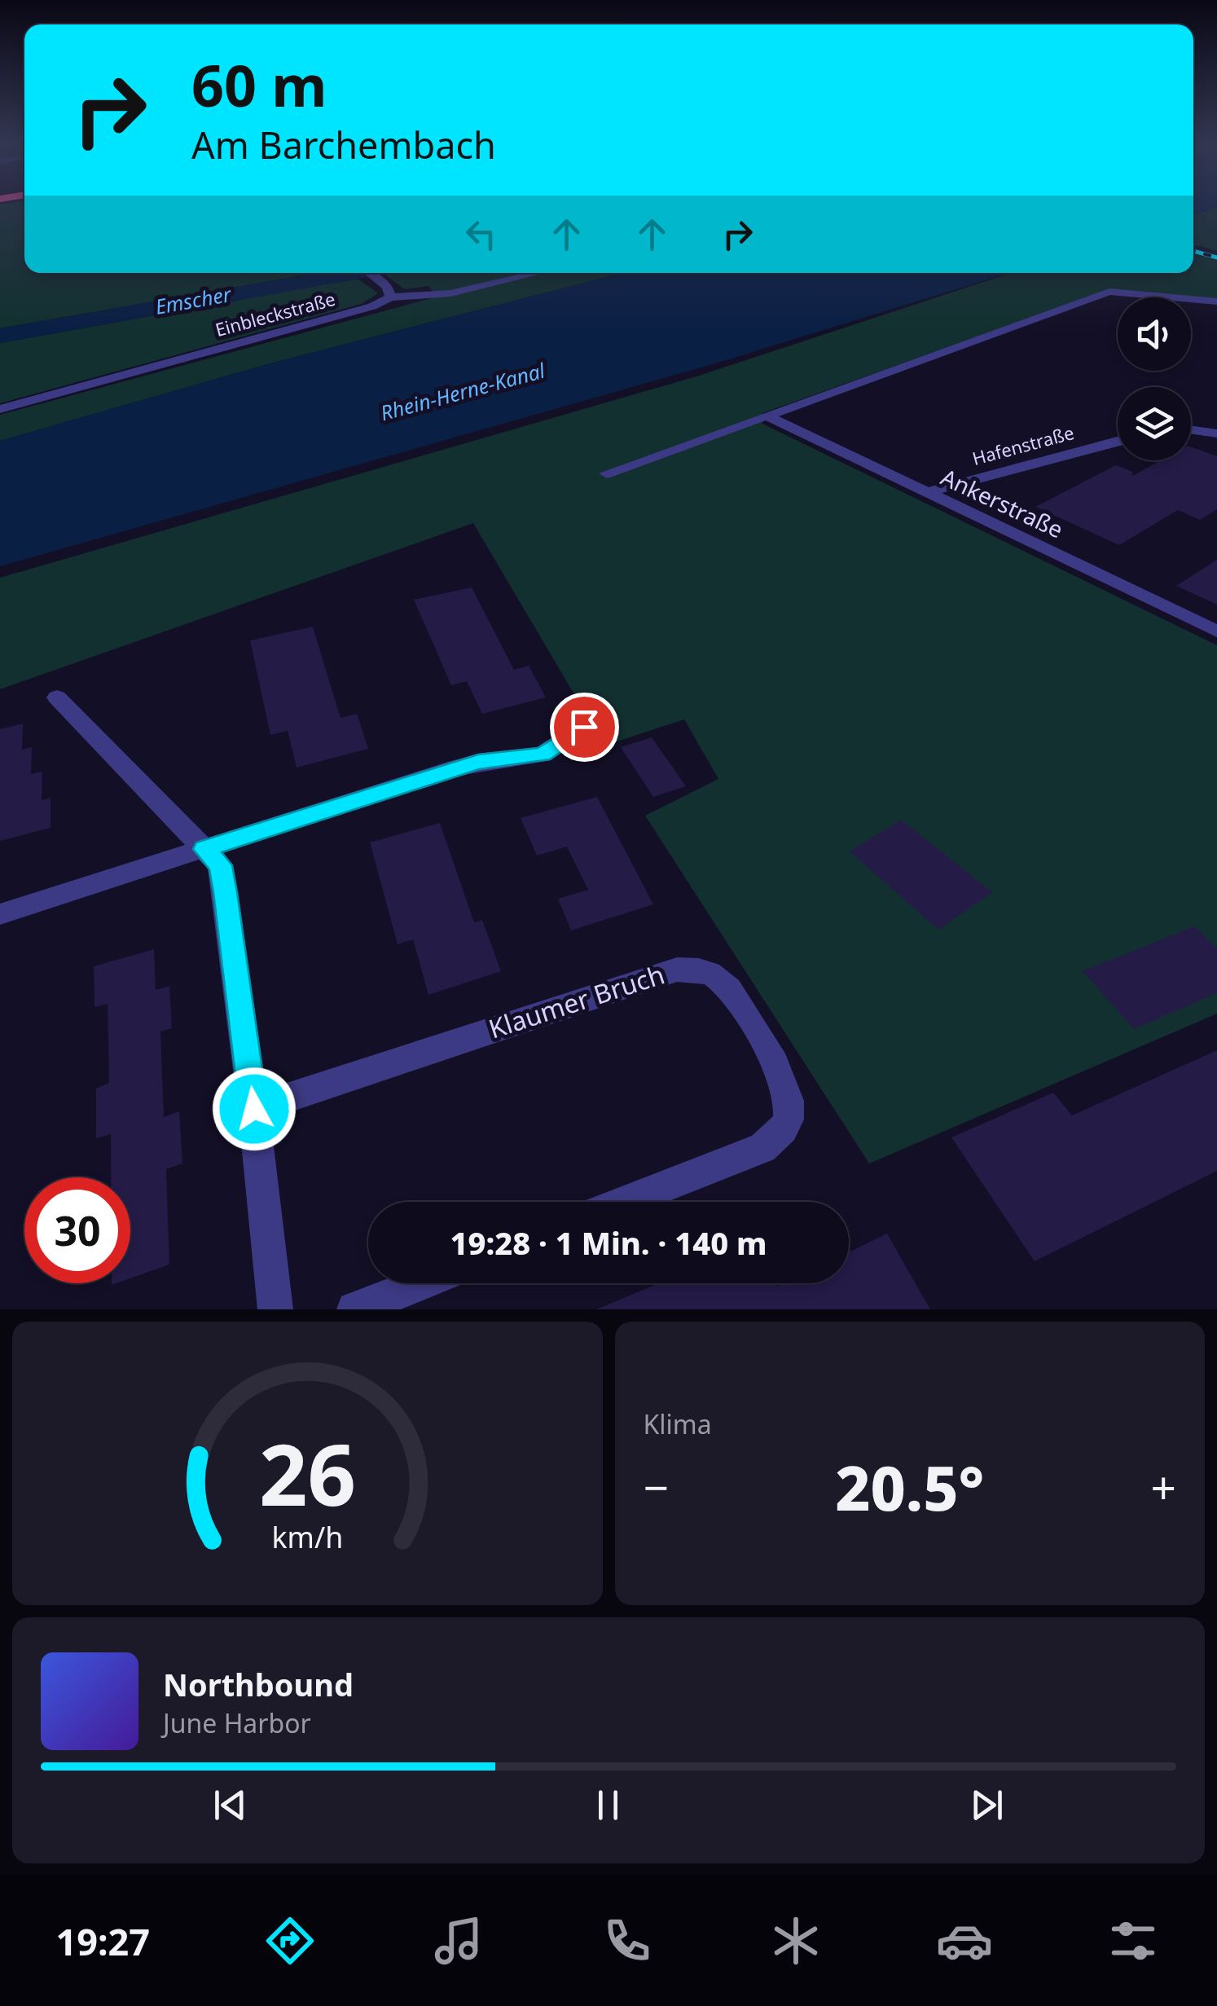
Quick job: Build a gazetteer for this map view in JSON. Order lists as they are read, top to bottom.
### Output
{
  "streets": {
    "street": [
      "Einbleckstraße",
      "Hafenstraße",
      "Ankerstraße",
      "Klaumer Bruch"
    ]
  },
  "crossings": [
    ["Hafenstraße", "Ankerstraße"]
  ],
  "water": ["Emscher", "Rhein-Herne-Kanal"],
  "page": {
    "turn": ["60 m", "Am Barchembach"],
    "limit": "30",
    "trip": "19:28 · 1 Min. · 140 m",
    "tile": "Klima",
    "heat": ["−", "20.5°", "+"],
    "song": ["Northbound", "June Harbor"],
    "tabs": "19:27",
    "gauge": ["26", "km/h"]
  }
}
